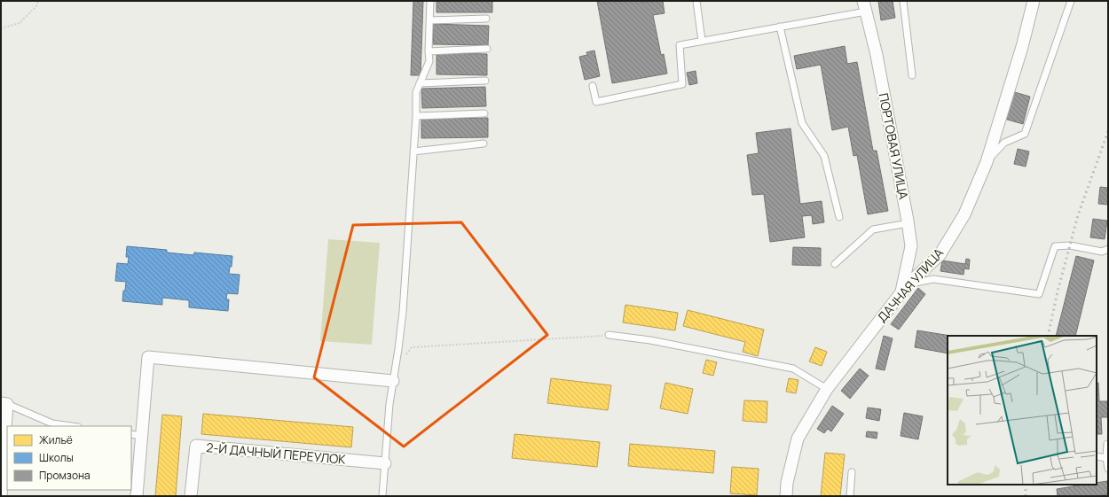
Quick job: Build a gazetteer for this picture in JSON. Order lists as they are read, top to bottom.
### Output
{
  "streets": {
    "street": ["ПОРТОВАЯ УЛИЦА", "ДАЧНАЯ УЛИЦА", "2-Й ДАЧНЫЙ ПЕРЕУЛОК"]
  },
  "crossings": [
    ["ПОРТОВАЯ УЛИЦА", "ДАЧНАЯ УЛИЦА"]
  ],
  "legend": ["Жильё", "Школы", "Промзона"]
}
